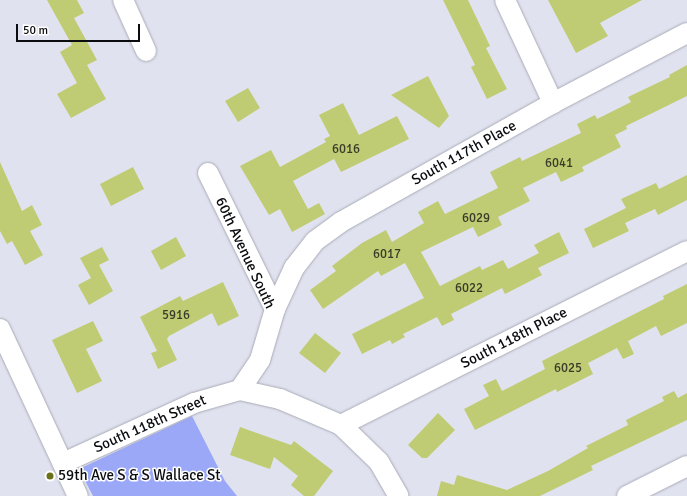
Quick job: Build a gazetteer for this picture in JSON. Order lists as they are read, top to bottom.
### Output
{
  "streets": {
    "street": [
      "South 117th Place",
      "60th Avenue South",
      "South 118th Place",
      "South 118th Street"
    ]
  },
  "crossings": [
    ["South 117th Place", "60th Avenue South"],
    ["60th Avenue South", "South 118th Street"]
  ],
  "places": ["59th Ave S & S Wallace St"],
  "house_numbers": [
    "6016",
    "6041",
    "6029",
    "6017",
    "6022",
    "5916",
    "6025"
  ],
  "scale_bar": "50 m"
}
